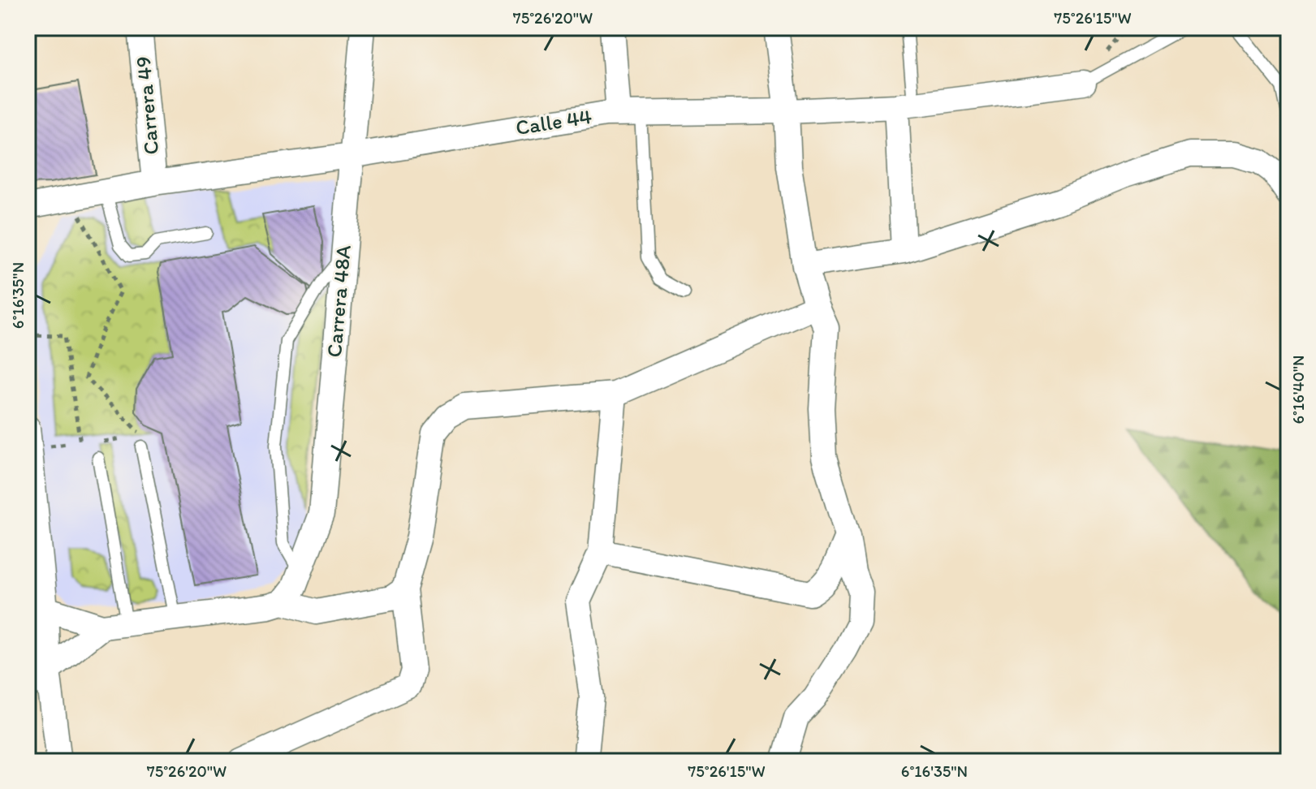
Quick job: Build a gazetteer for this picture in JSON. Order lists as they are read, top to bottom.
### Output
{
  "streets": {
    "street": ["Carrera 49", "Calle 44", "Carrera 48A"]
  },
  "crossings": [
    ["Carrera 49", "Calle 44"],
    ["Calle 44", "Carrera 48A"]
  ],
  "coordinates": [
    "75°26'20\"W",
    "75°26'15\"W",
    "6°16'35\"N",
    "6°16'40\"N"
  ]
}
